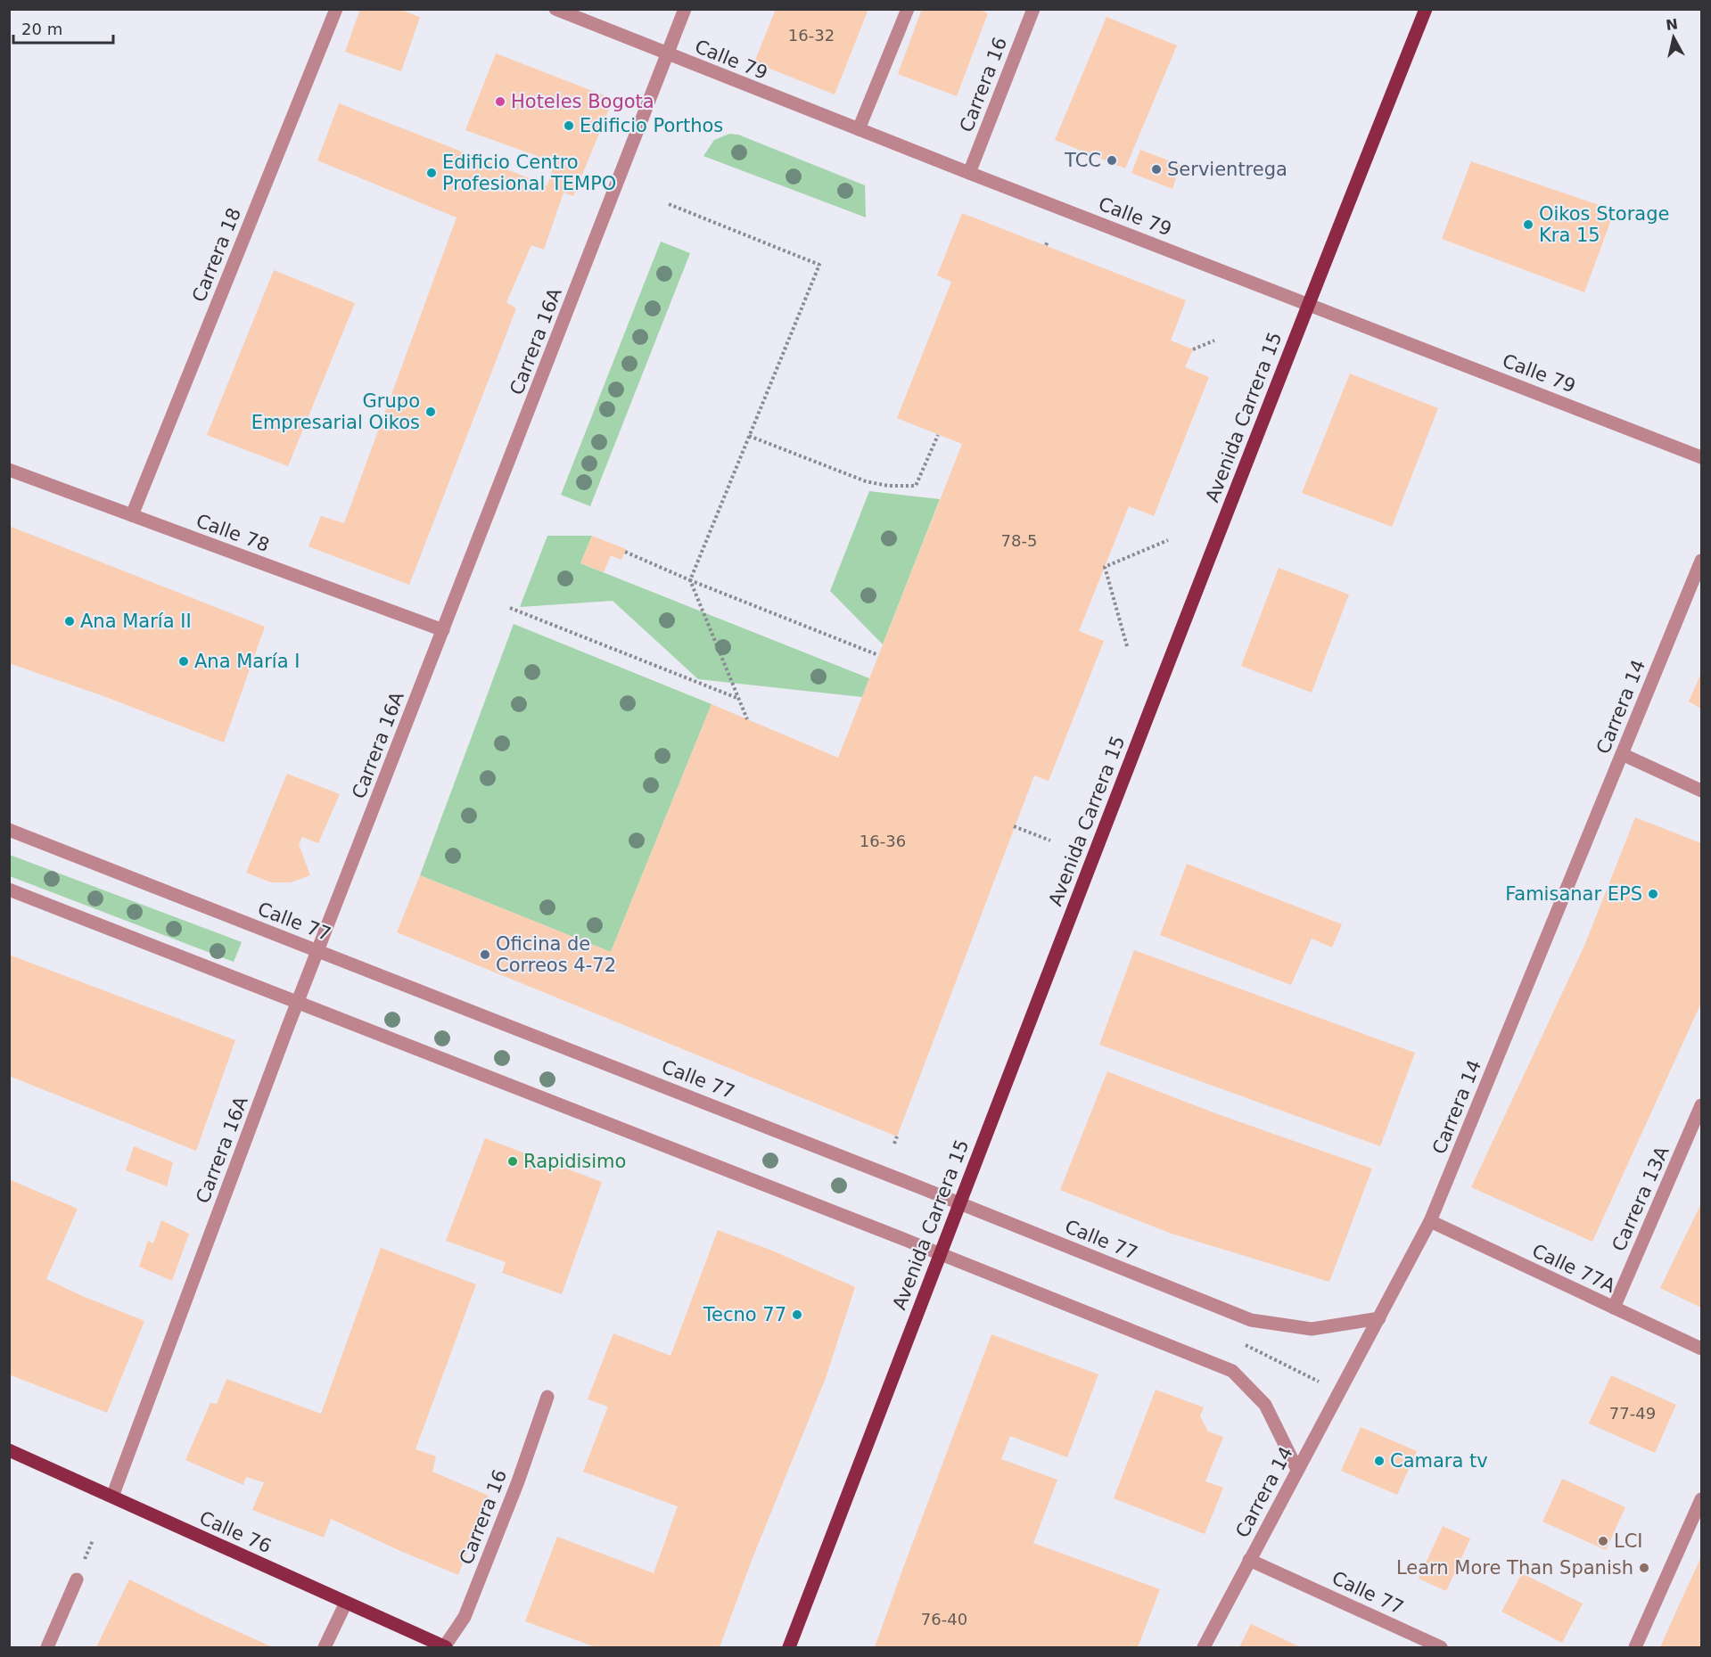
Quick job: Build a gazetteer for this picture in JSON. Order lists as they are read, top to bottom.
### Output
{
  "streets": {
    "main road": ["Avenida Carrera 15", "Calle 76"],
    "street": [
      "Calle 79",
      "Carrera 16",
      "Carrera 18",
      "Carrera 16A",
      "Calle 78",
      "Carrera 14",
      "Calle 77",
      "Carrera 13A",
      "Calle 77A"
    ]
  },
  "crossings": [
    ["Calle 79", "Carrera 16"],
    ["Calle 79", "Carrera 16A"],
    ["Calle 79", "Avenida Carrera 15"],
    ["Carrera 16", "Calle 76"],
    ["Carrera 18", "Calle 78"],
    ["Carrera 16A", "Calle 78"],
    ["Carrera 16A", "Calle 77"],
    ["Carrera 16A", "Calle 76"],
    ["Avenida Carrera 15", "Calle 77"],
    ["Carrera 14", "Calle 77"],
    ["Carrera 14", "Calle 77A"],
    ["Carrera 13A", "Calle 77A"]
  ],
  "places": [
    "Hoteles Bogota",
    "Edificio Porthos",
    "TCC",
    "Servientrega",
    "Edificio Centro Profesional TEMPO",
    "Oikos Storage Kra 15",
    "Grupo Empresarial Oikos",
    "Ana María II",
    "Ana María I",
    "Famisanar EPS",
    "Oficina de Correos 4-72",
    "Rapidisimo",
    "Tecno 77",
    "Camara tv",
    "LCI",
    "Learn More Than Spanish"
  ],
  "house_numbers": [
    "16-32",
    "78-5",
    "16-36",
    "77-49",
    "76-40"
  ],
  "scale_bar": "20 m",
  "north": "top"
}
